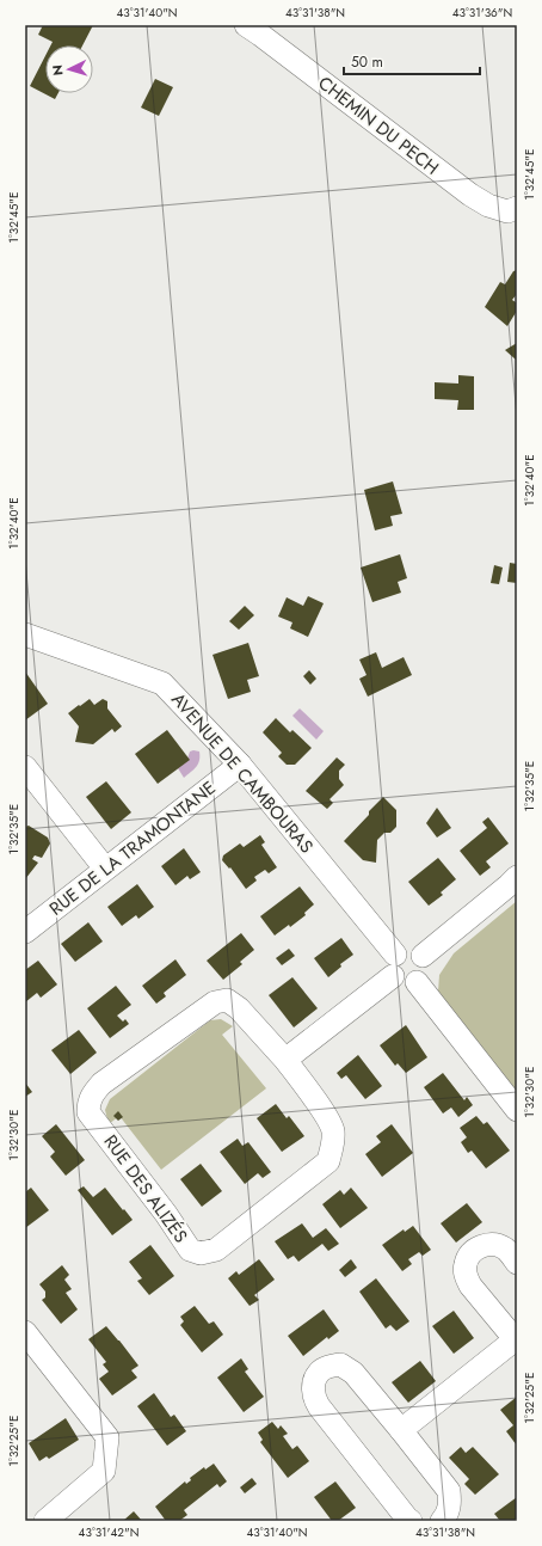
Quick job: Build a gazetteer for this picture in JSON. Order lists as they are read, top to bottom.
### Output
{
  "streets": {
    "street": [
      "CHEMIN DU PECH",
      "AVENUE DE CAMBOURAS",
      "RUE DE LA TRAMONTANE",
      "RUE DES ALIZÉS"
    ]
  },
  "crossings": [
    ["AVENUE DE CAMBOURAS", "RUE DE LA TRAMONTANE"]
  ],
  "scale_bar": "50 m",
  "north": "left",
  "coordinates": [
    "43°31'40\"N",
    "43°31'38\"N",
    "43°31'36\"N",
    "1°32'45\"E",
    "1°32'40\"E",
    "1°32'35\"E",
    "1°32'30\"E",
    "1°32'25\"E",
    "43°31'42\"N"
  ]
}
